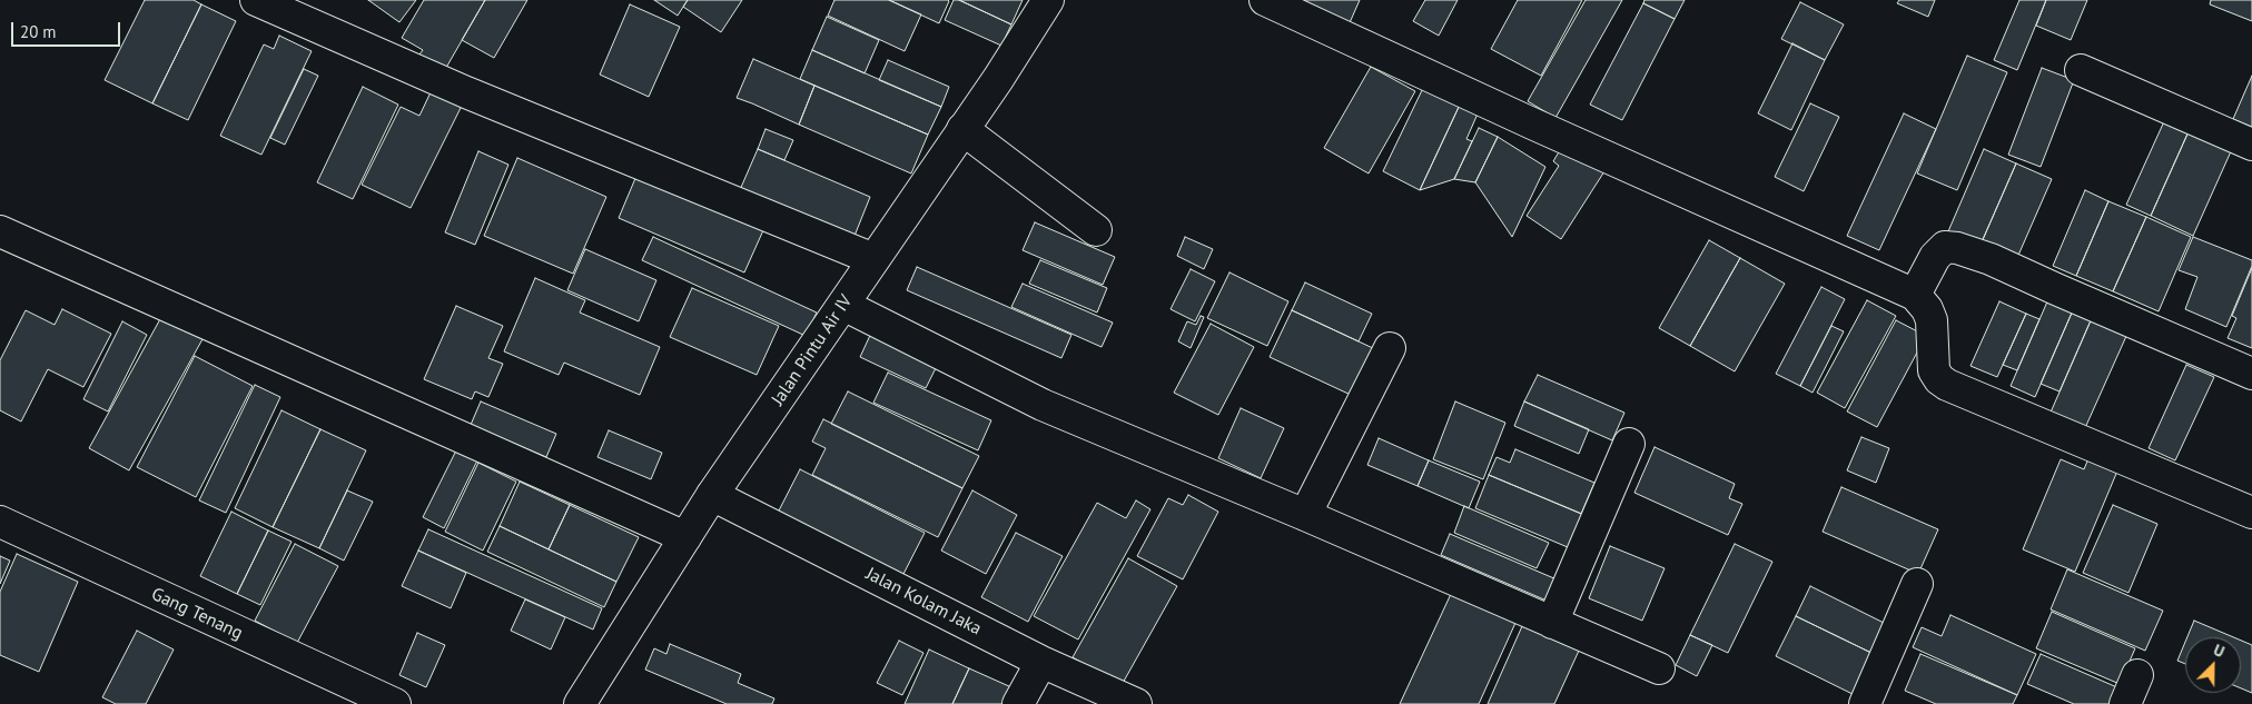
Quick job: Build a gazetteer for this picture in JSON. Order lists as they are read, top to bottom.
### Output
{
  "streets": {
    "street": ["Jalan Pintu Air IV", "Jalan Kolam Jaka", "Gang Tenang"]
  },
  "crossings": [
    ["Jalan Pintu Air IV", "Jalan Kolam Jaka"]
  ],
  "scale_bar": "20 m",
  "north": "top right"
}
